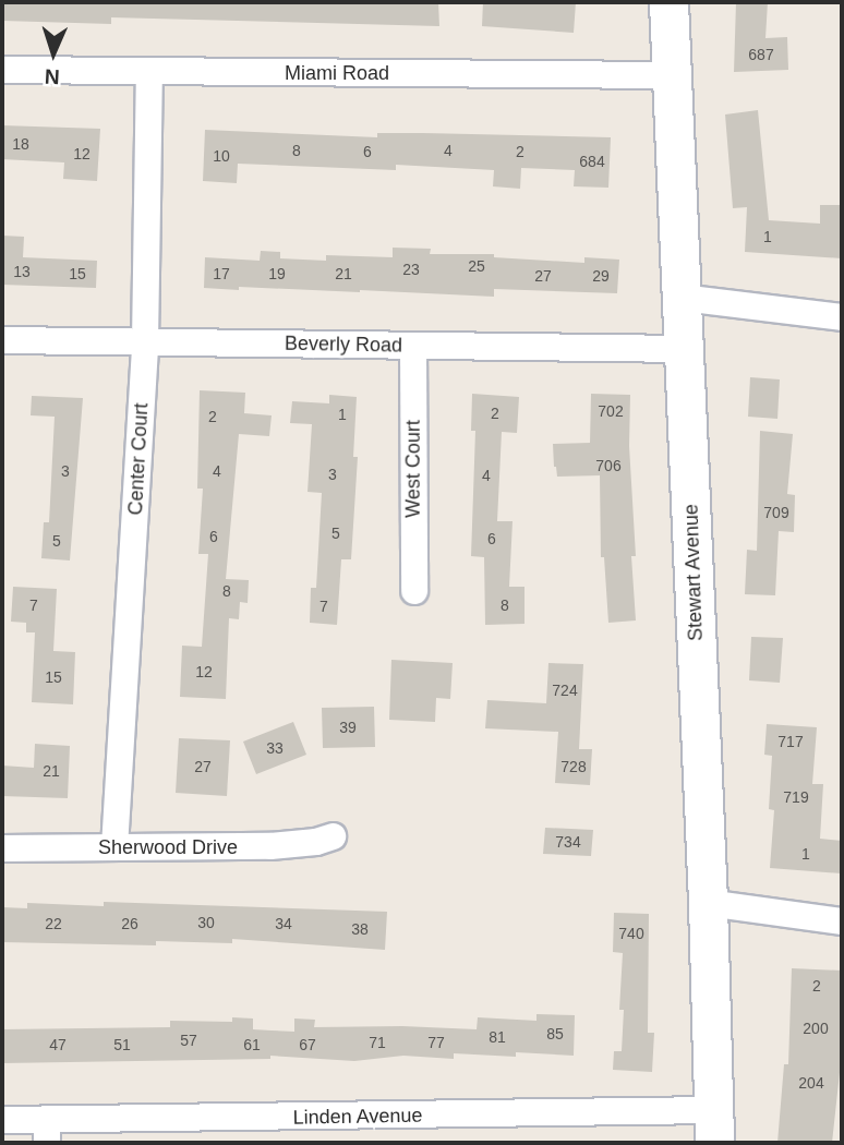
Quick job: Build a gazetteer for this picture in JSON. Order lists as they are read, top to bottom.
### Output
{
  "streets": {
    "main road": ["Stewart Avenue"],
    "street": [
      "Miami Road",
      "Beverly Road",
      "Center Court",
      "West Court",
      "Sherwood Drive",
      "Linden Avenue"
    ]
  },
  "crossings": [
    ["Miami Road", "Center Court"],
    ["Miami Road", "Stewart Avenue"],
    ["Beverly Road", "Center Court"],
    ["Beverly Road", "West Court"],
    ["Beverly Road", "Stewart Avenue"],
    ["Center Court", "Sherwood Drive"],
    ["Stewart Avenue", "Linden Avenue"]
  ],
  "house_numbers": [
    "687",
    "18",
    "8",
    "4",
    "6",
    "2",
    "12",
    "10",
    "684",
    "1",
    "25",
    "23",
    "13",
    "15",
    "17",
    "19",
    "21",
    "27",
    "29",
    "702",
    "2",
    "1",
    "2",
    "706",
    "3",
    "4",
    "3",
    "4",
    "709",
    "5",
    "6",
    "6",
    "5",
    "8",
    "7",
    "8",
    "7",
    "12",
    "15",
    "724",
    "39",
    "717",
    "33",
    "27",
    "728",
    "21",
    "719",
    "734",
    "1",
    "30",
    "22",
    "26",
    "34",
    "38",
    "740",
    "2",
    "200",
    "85",
    "81",
    "57",
    "71",
    "77",
    "47",
    "51",
    "61",
    "67",
    "204"
  ],
  "north": "bottom"
}
